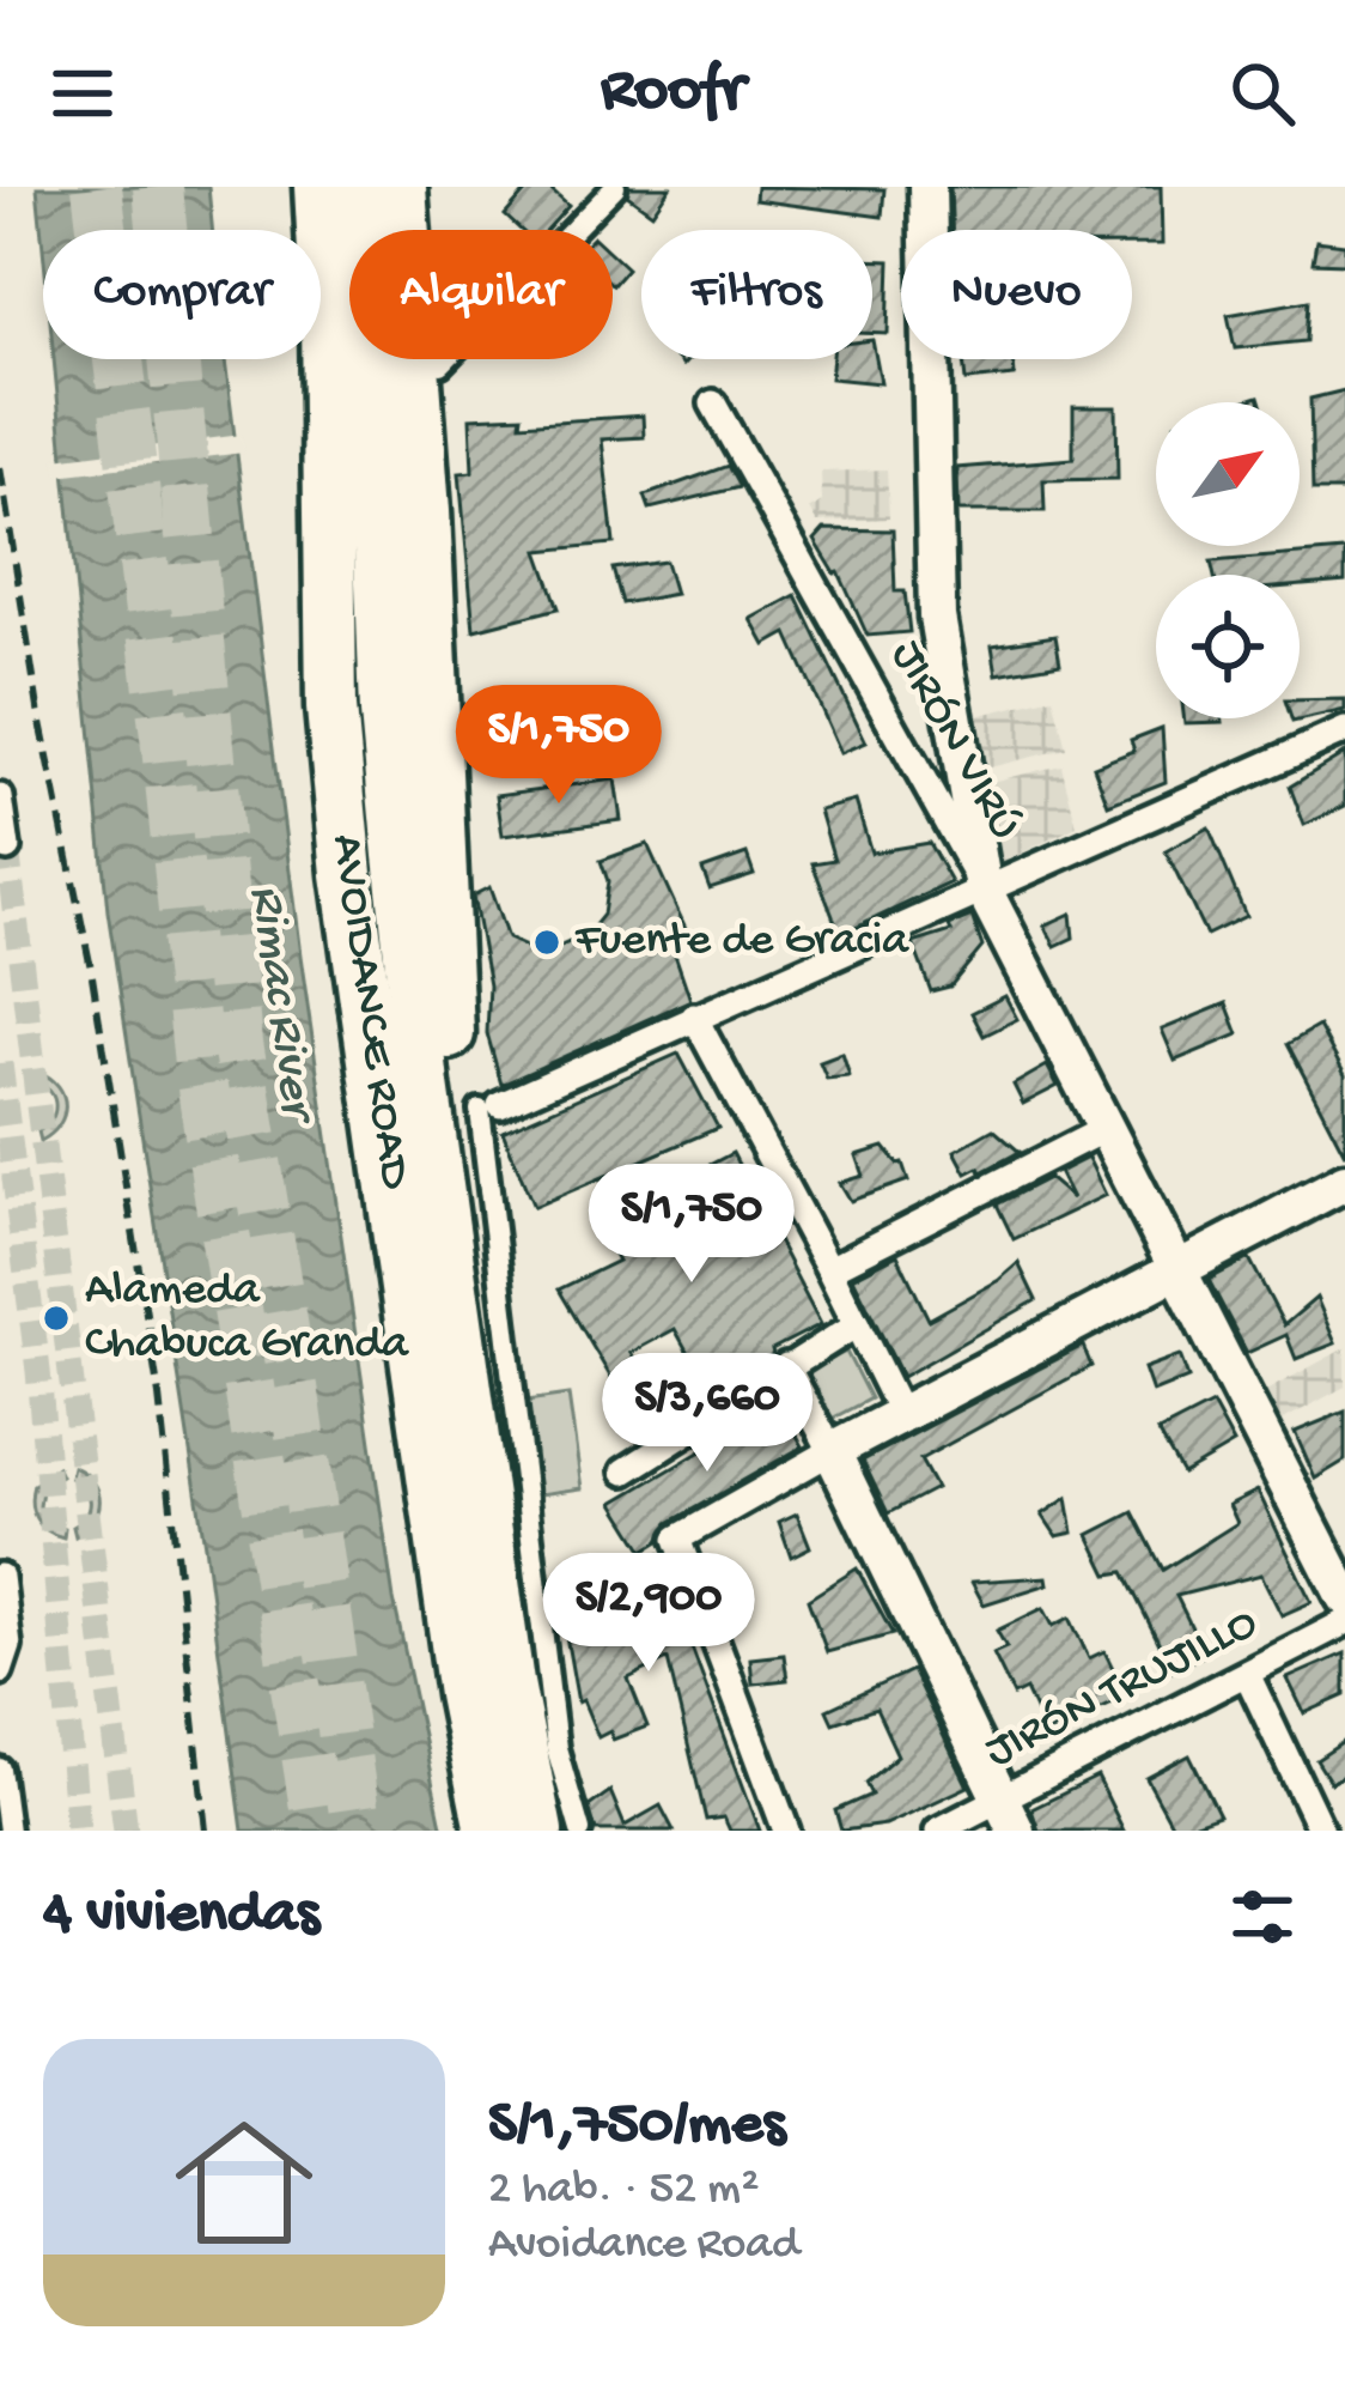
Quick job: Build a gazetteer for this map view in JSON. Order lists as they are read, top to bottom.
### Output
{
  "streets": {
    "highway": ["AVOIDANCE ROAD"],
    "main road": ["JIRÓN VIRÚ"],
    "street": ["JIRÓN TRUJILLO"]
  },
  "water": ["Rimac River"],
  "places": ["Fuente de Gracia", "Alameda Chabuca Granda"],
  "north": "top right",
  "page": {
    "header": "Roofr",
    "chip": [
      "Comprar",
      "Alquilar",
      "Filtros",
      "Nuevo"
    ],
    "price": [
      "S/1,750",
      "S/1,750",
      "S/3,660",
      "S/2,900"
    ],
    "heading": "4 viviendas",
    "list": [
      {
        "name": "S/1,750/mes",
        "note": "2 hab. · 52 m² · Avoidance Road"
      }
    ]
  }
}
